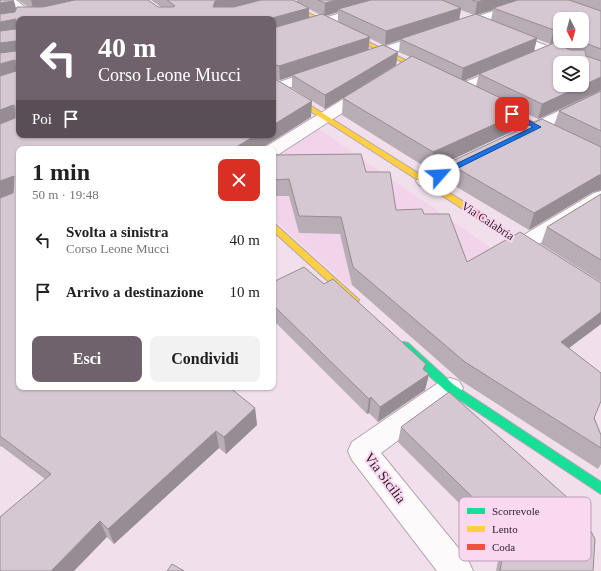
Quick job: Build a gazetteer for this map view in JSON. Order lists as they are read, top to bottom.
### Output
{
  "streets": {
    "street": ["Via Calabria", "Via Sicilia"]
  },
  "legend": ["Scorrevole", "Lento", "Coda"],
  "north": "bottom",
  "page": {
    "turn": ["40 m", "Corso Leone Mucci"],
    "then": "Poi",
    "heading": ["1 min", "50 m · 19:48"],
    "list": [
      {
        "name": "Svolta a sinistra",
        "note": "Corso Leone Mucci",
        "value": "40 m"
      },
      {
        "name": "Arrivo a destinazione",
        "value": "10 m"
      }
    ],
    "buttons": ["Esci", "Condividi"]
  }
}
